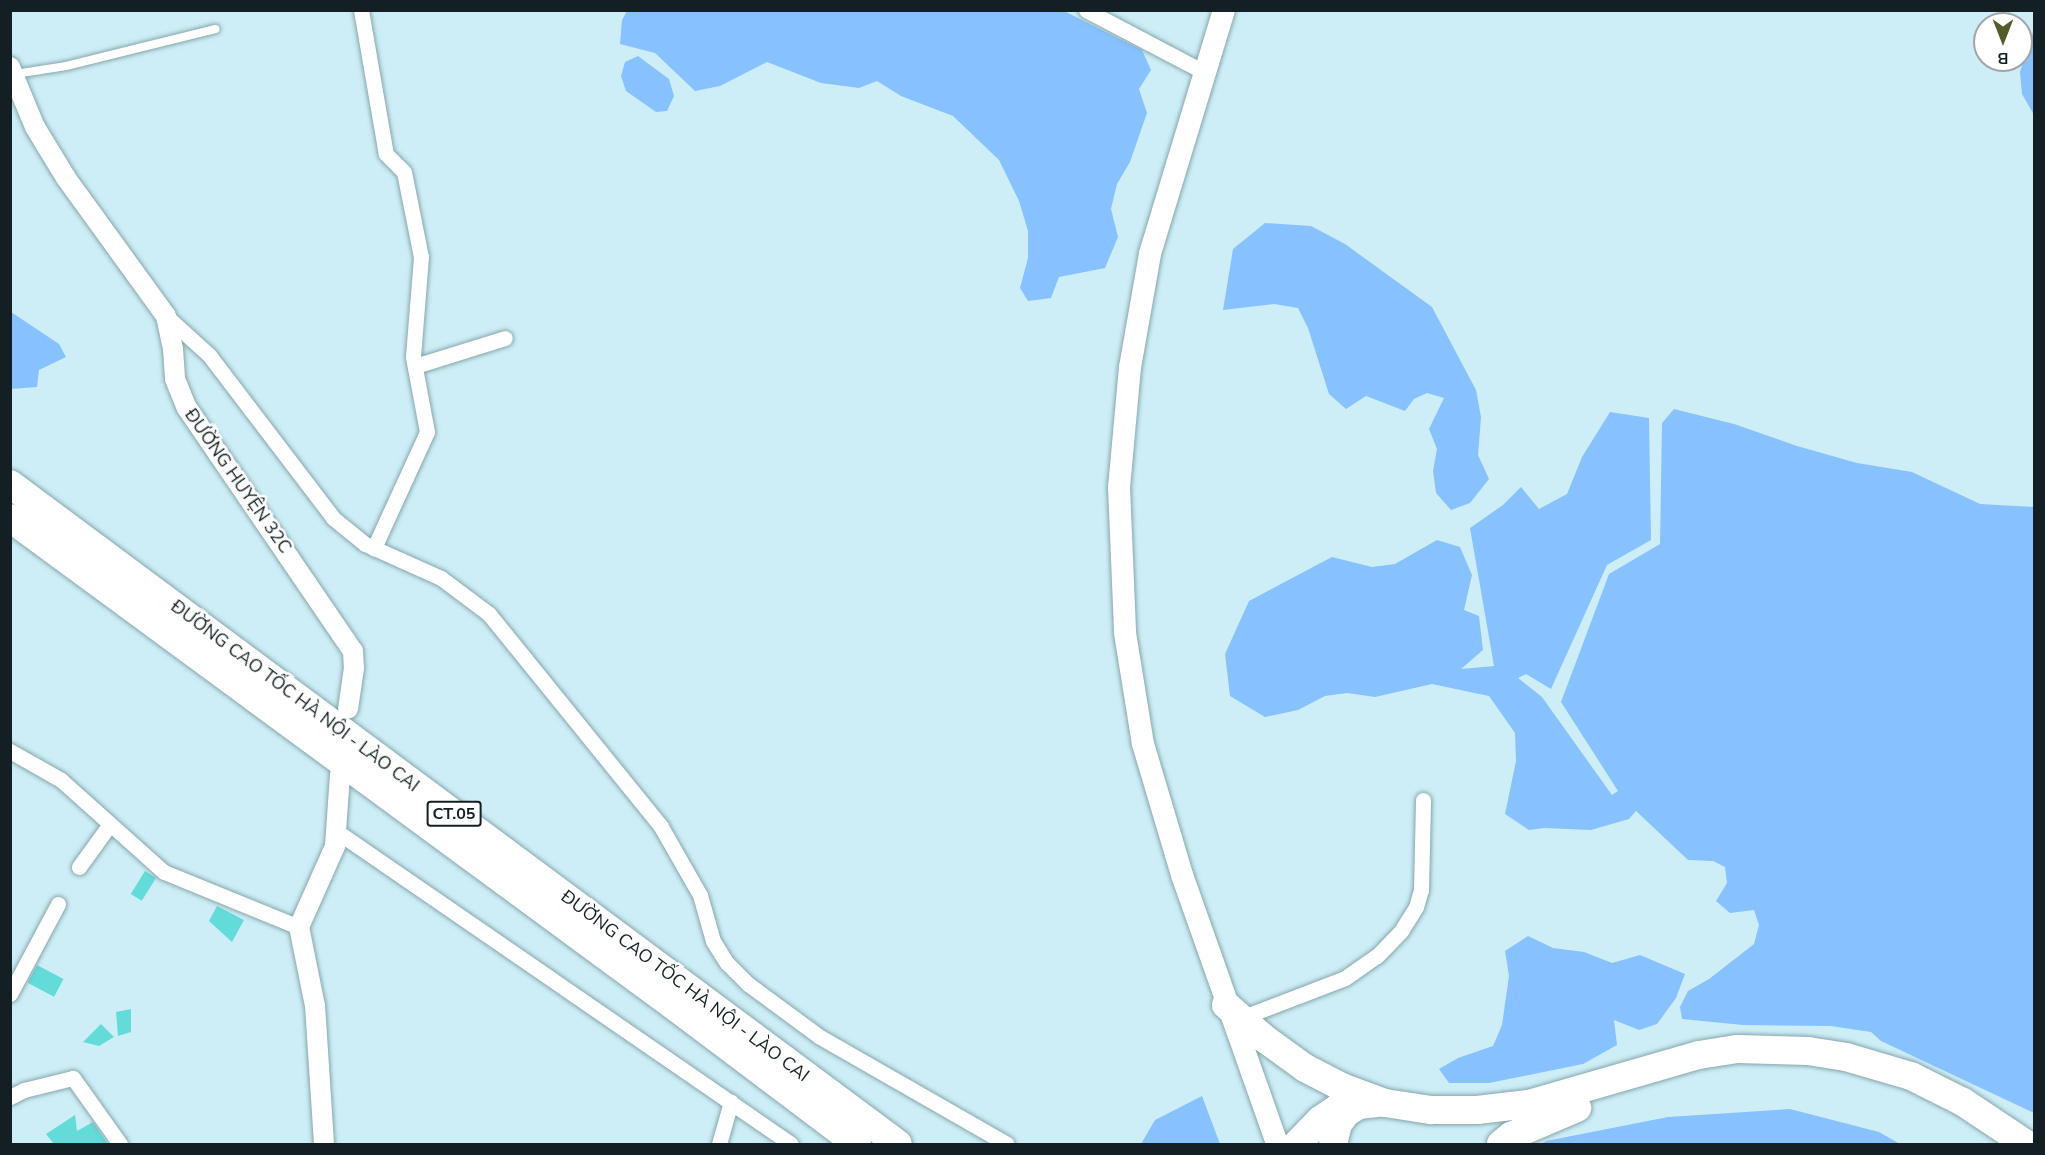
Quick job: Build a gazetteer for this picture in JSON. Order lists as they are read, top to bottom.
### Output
{
  "streets": {
    "highway": ["ĐƯỜNG CAO TỐC HÀ NỘI - LÀO CAI", "CT.05"],
    "street": ["ĐƯỜNG HUYỆN 32C"]
  },
  "north": "bottom"
}
